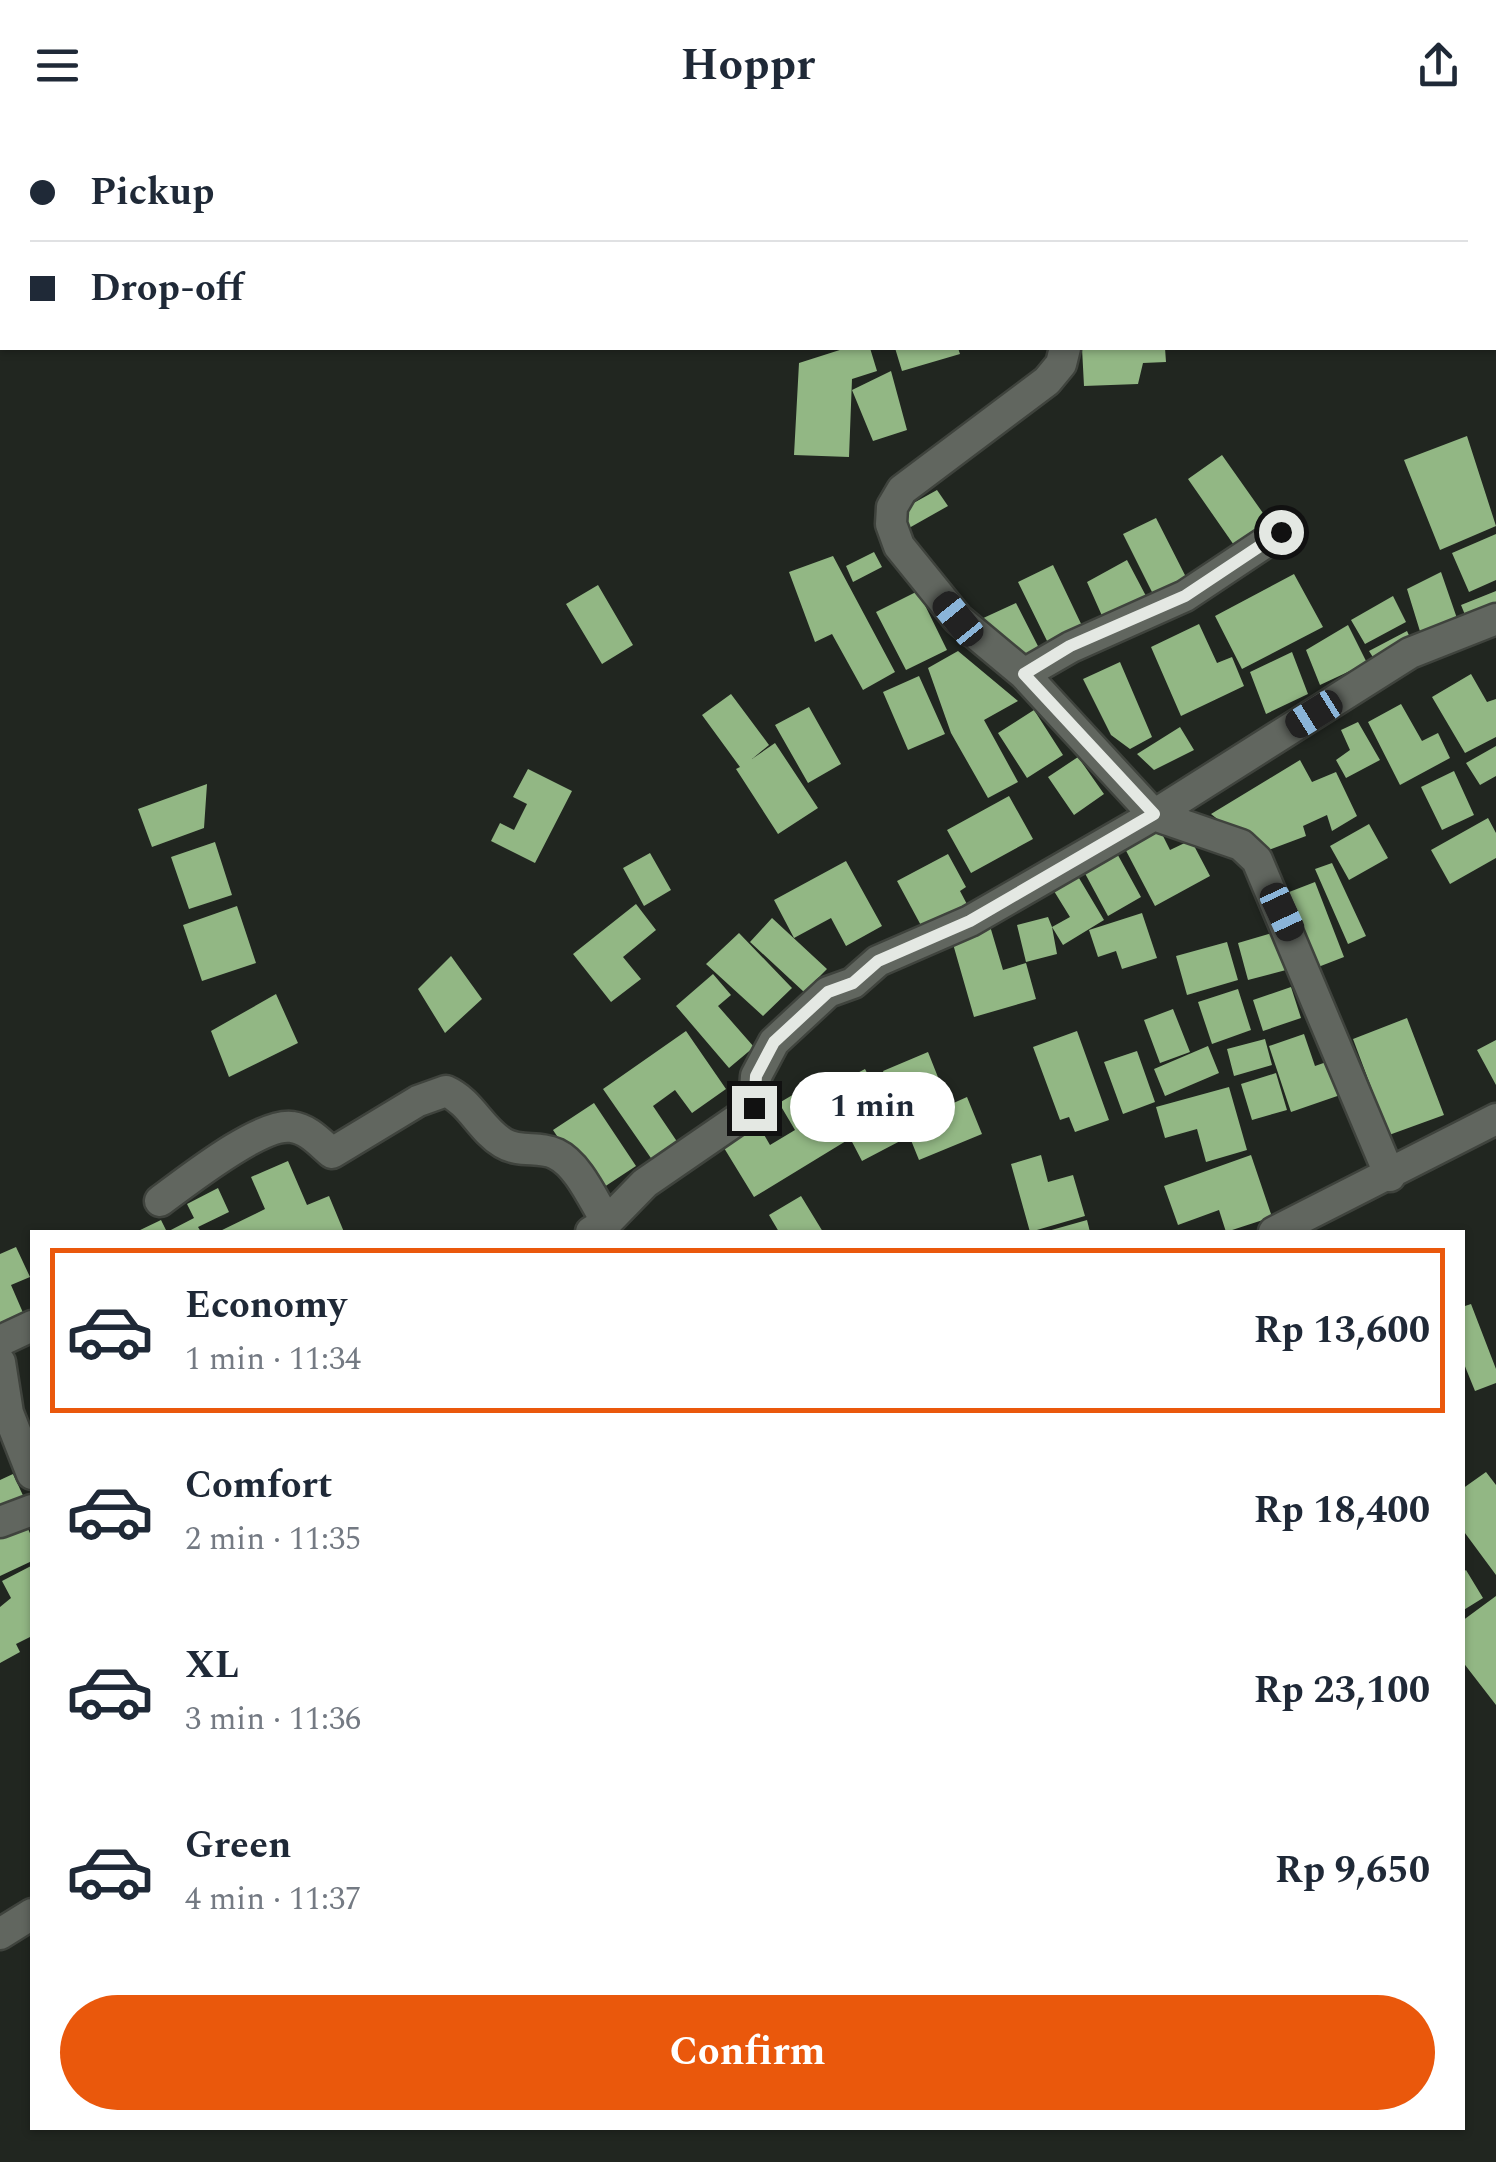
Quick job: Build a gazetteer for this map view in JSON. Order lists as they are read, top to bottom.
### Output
{
  "page": {
    "header": "Hoppr",
    "banner": ["Pickup", "Drop-off"],
    "bubble": "1 min",
    "list": [
      {
        "name": "Economy",
        "note": "1 min · 11:34",
        "value": "Rp 13,600"
      },
      {
        "name": "Comfort",
        "note": "2 min · 11:35",
        "value": "Rp 18,400"
      },
      {
        "name": "XL",
        "note": "3 min · 11:36",
        "value": "Rp 23,100"
      },
      {
        "name": "Green",
        "note": "4 min · 11:37",
        "value": "Rp 9,650"
      }
    ],
    "buttons": "Confirm"
  }
}
